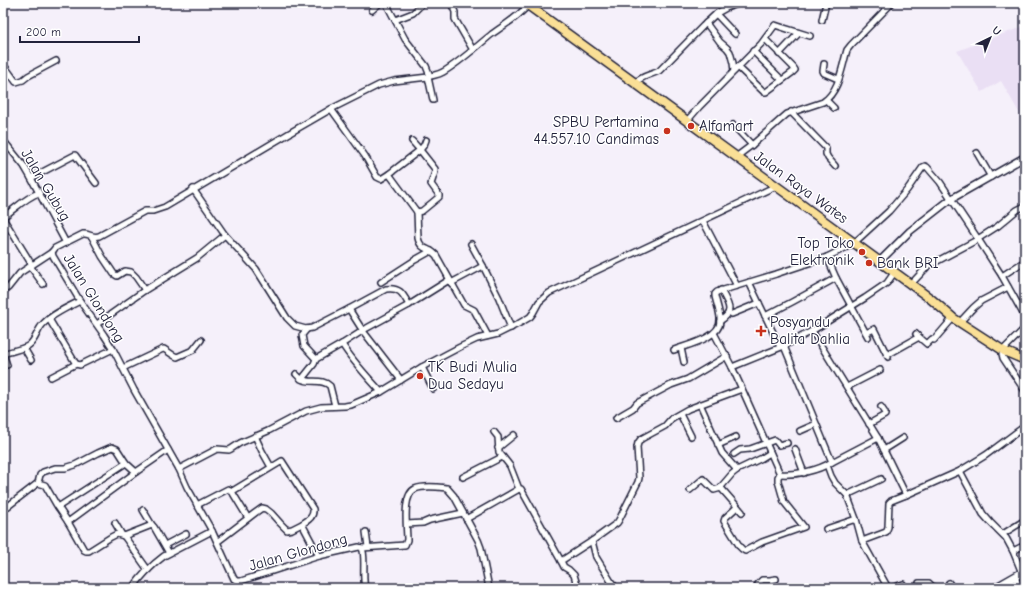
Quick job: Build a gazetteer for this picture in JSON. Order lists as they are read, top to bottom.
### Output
{
  "streets": {
    "highway": ["Jalan Raya Wates"],
    "street": ["Jalan Gubug", "Jalan Glondong"]
  },
  "crossings": [
    ["Jalan Gubug", "Jalan Glondong"],
    ["Jalan Raya Wates", "Jalan Glondong"]
  ],
  "places": {
    "other": [
      "Alfamart",
      "SPBU Pertamina 44.557.10 Candimas",
      "Top Toko Elektronik",
      "Bank BRI",
      "TK Budi Mulia Dua Sedayu"
    ],
    "health": ["Posyandu Balita Dahlia"]
  },
  "scale_bar": "200 m",
  "north": "top right"
}
